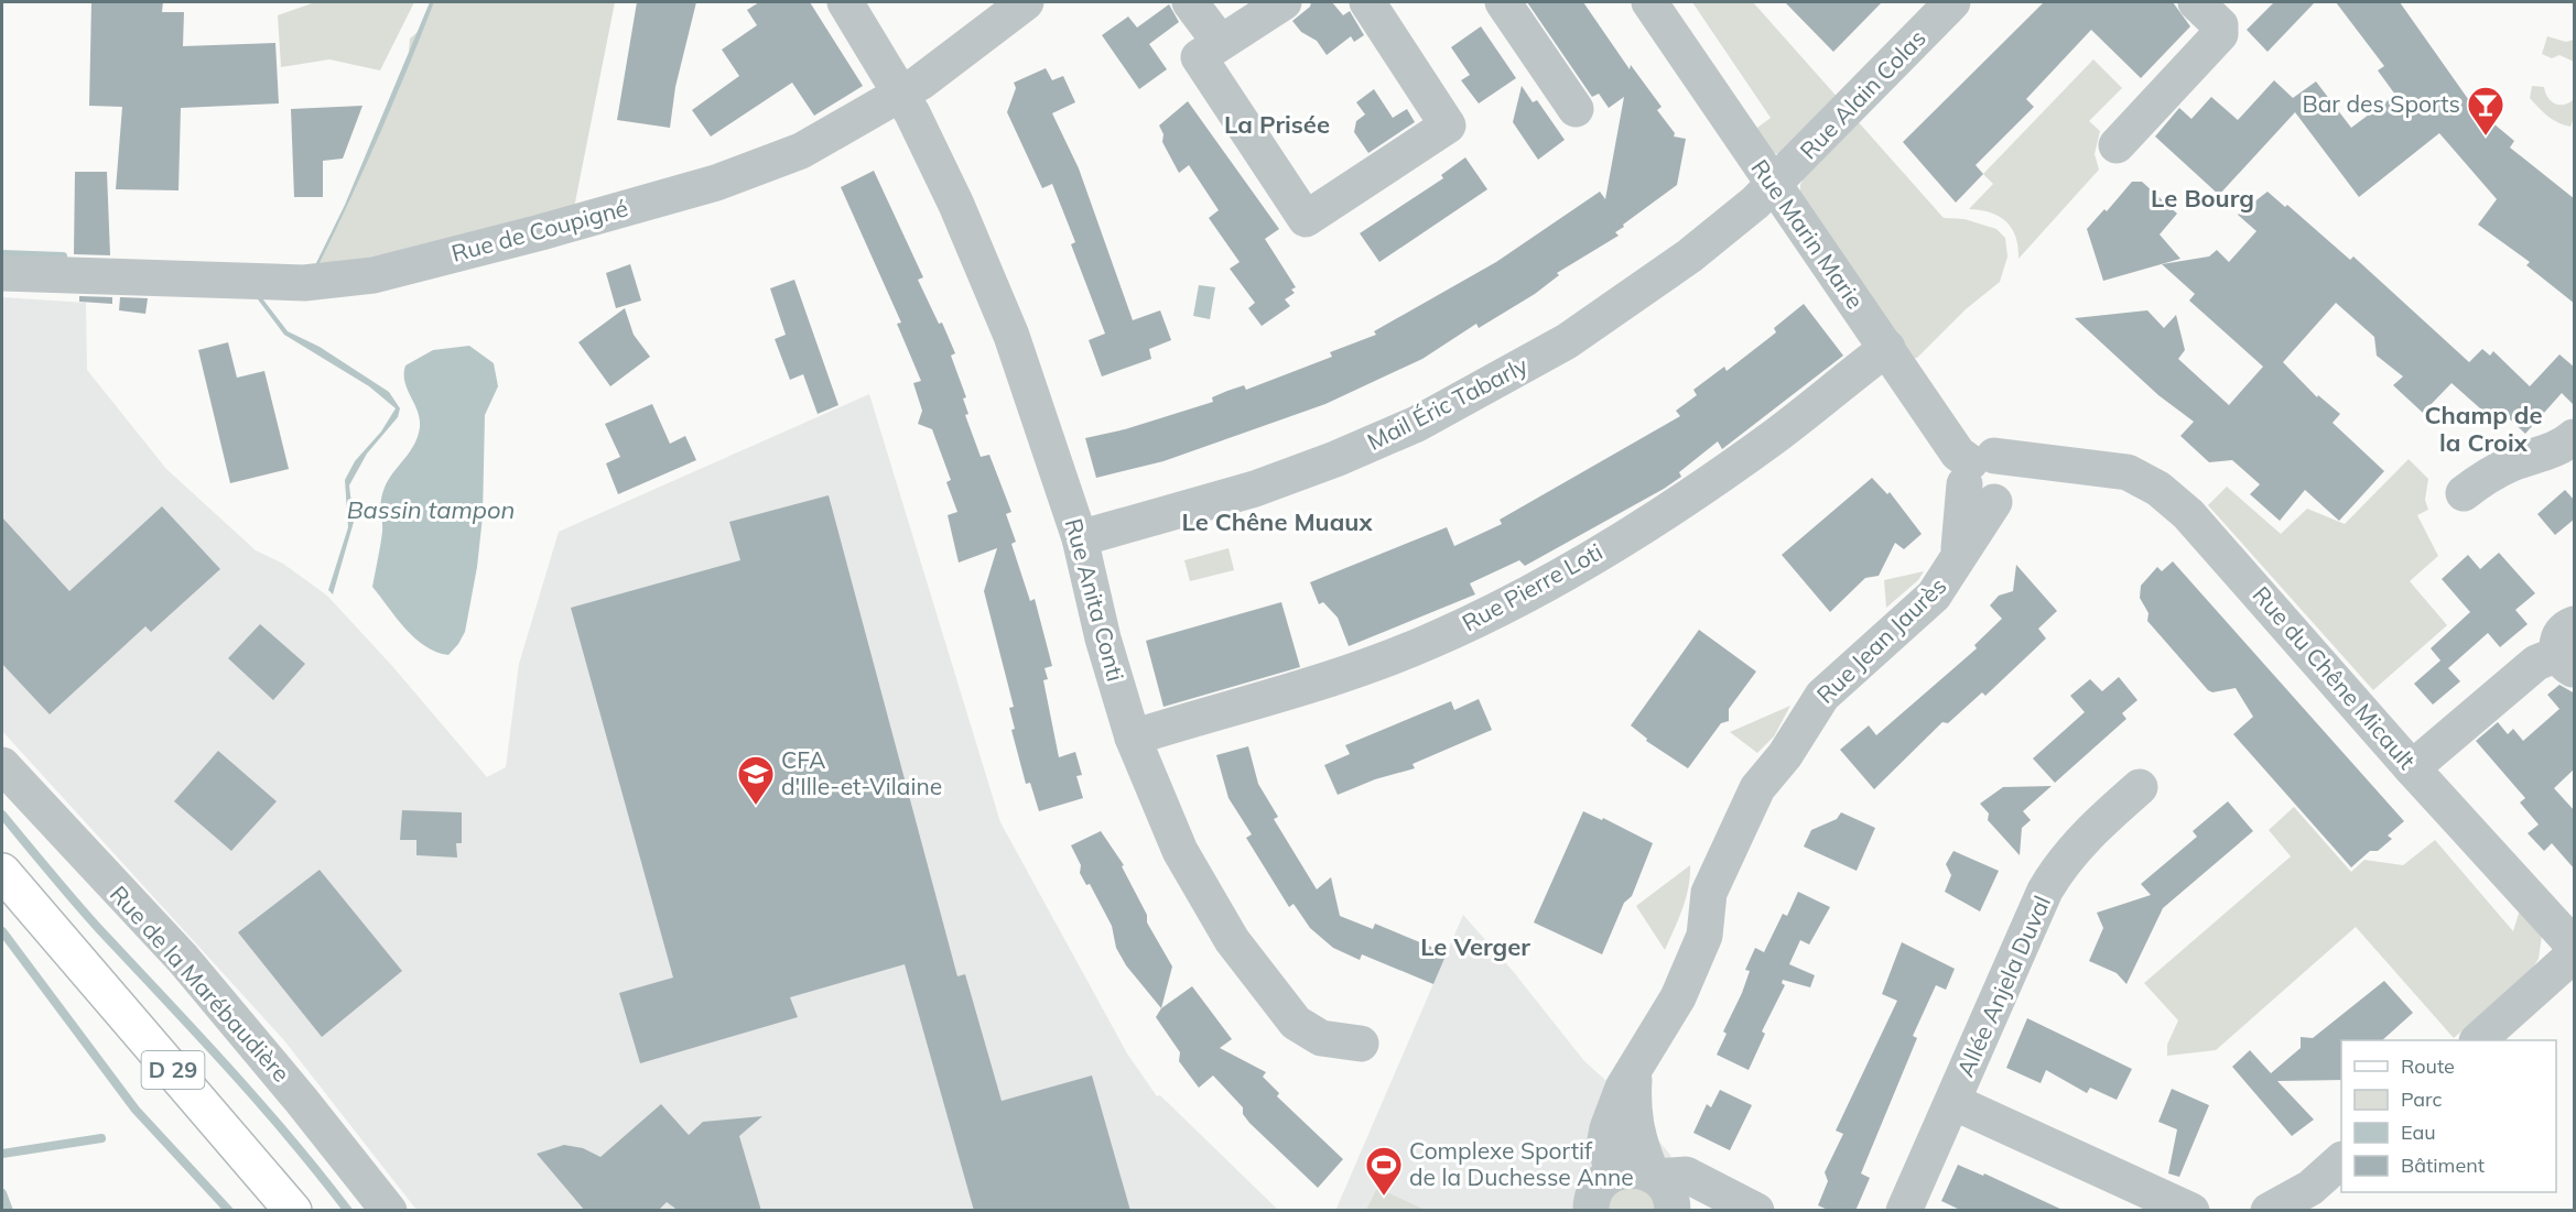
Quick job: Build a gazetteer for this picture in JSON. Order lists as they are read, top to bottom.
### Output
{
  "streets": {
    "main road": ["D 29"],
    "street": [
      "Rue Alain Colas",
      "Rue de Coupigné",
      "Rue Marin Marie",
      "Mail Éric Tabarly",
      "Rue Pierre Loti",
      "Rue Anita Conti",
      "Rue Jean Jaurès",
      "Rue du Chêne Micault",
      "Rue de la Marébaudière",
      "Allée Anjela Duval"
    ]
  },
  "crossings": [
    ["Rue Alain Colas", "Rue Marin Marie"],
    ["Rue Alain Colas", "Mail Éric Tabarly"],
    ["Rue de Coupigné", "Rue Anita Conti"],
    ["Rue Marin Marie", "Mail Éric Tabarly"],
    ["Rue Marin Marie", "Rue Pierre Loti"],
    ["Rue Marin Marie", "Rue Jean Jaurès"],
    ["Rue Marin Marie", "Rue du Chêne Micault"],
    ["Mail Éric Tabarly", "Rue Anita Conti"],
    ["Rue Pierre Loti", "Rue Anita Conti"],
    ["Rue Jean Jaurès", "Rue du Chêne Micault"]
  ],
  "districts": [
    "La Prisée",
    "Le Bourg",
    "Champ de la Croix",
    "Le Chêne Muaux",
    "Le Verger"
  ],
  "water": ["Bassin tampon"],
  "places": {
    "bar": ["Bar des Sports"],
    "school or university": ["CFA d'Ille-et-Vilaine"],
    "sports": ["Complexe Sportif de la Duchesse Anne"]
  },
  "legend": [
    "Route",
    "Parc",
    "Eau",
    "Bâtiment"
  ]
}
